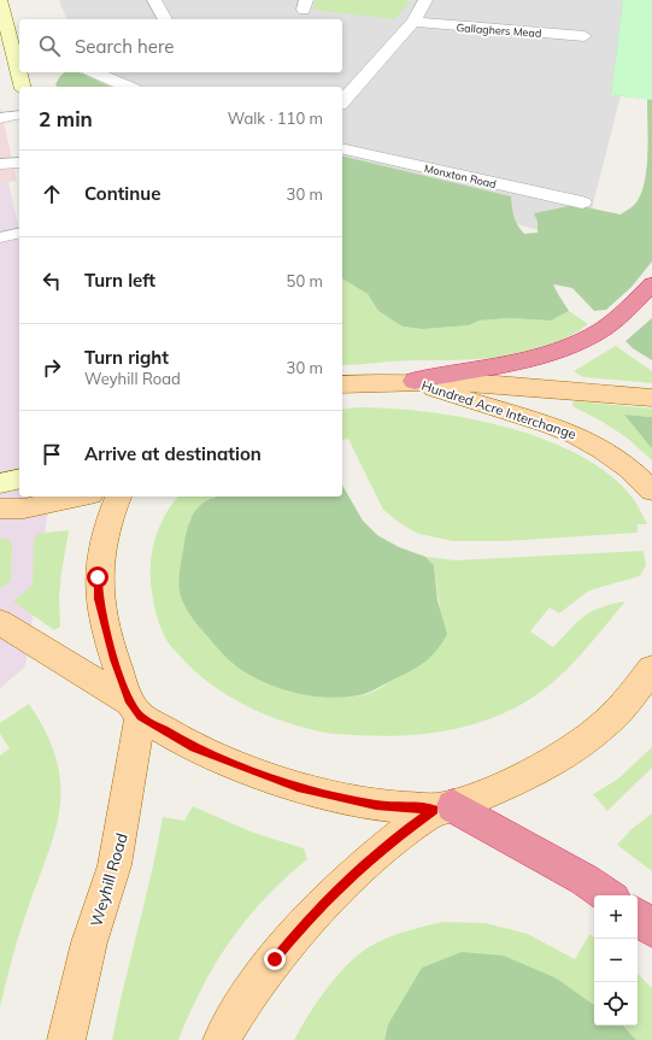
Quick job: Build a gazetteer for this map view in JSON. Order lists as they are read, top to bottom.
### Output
{
  "streets": {
    "main road": ["Hundred Acre Interchange", "Weyhill Road"],
    "street": ["Gallaghers Mead", "Monxton Road"]
  },
  "page": {
    "search": "Search here",
    "heading": ["2 min", "Walk · 110 m"],
    "list": [
      ["Continue", "30 m"],
      ["Turn left", "50 m"],
      ["Turn right", "Weyhill Road", "30 m"],
      "Arrive at destination"
    ],
    "map_buttons": ["+", "−"]
  }
}
